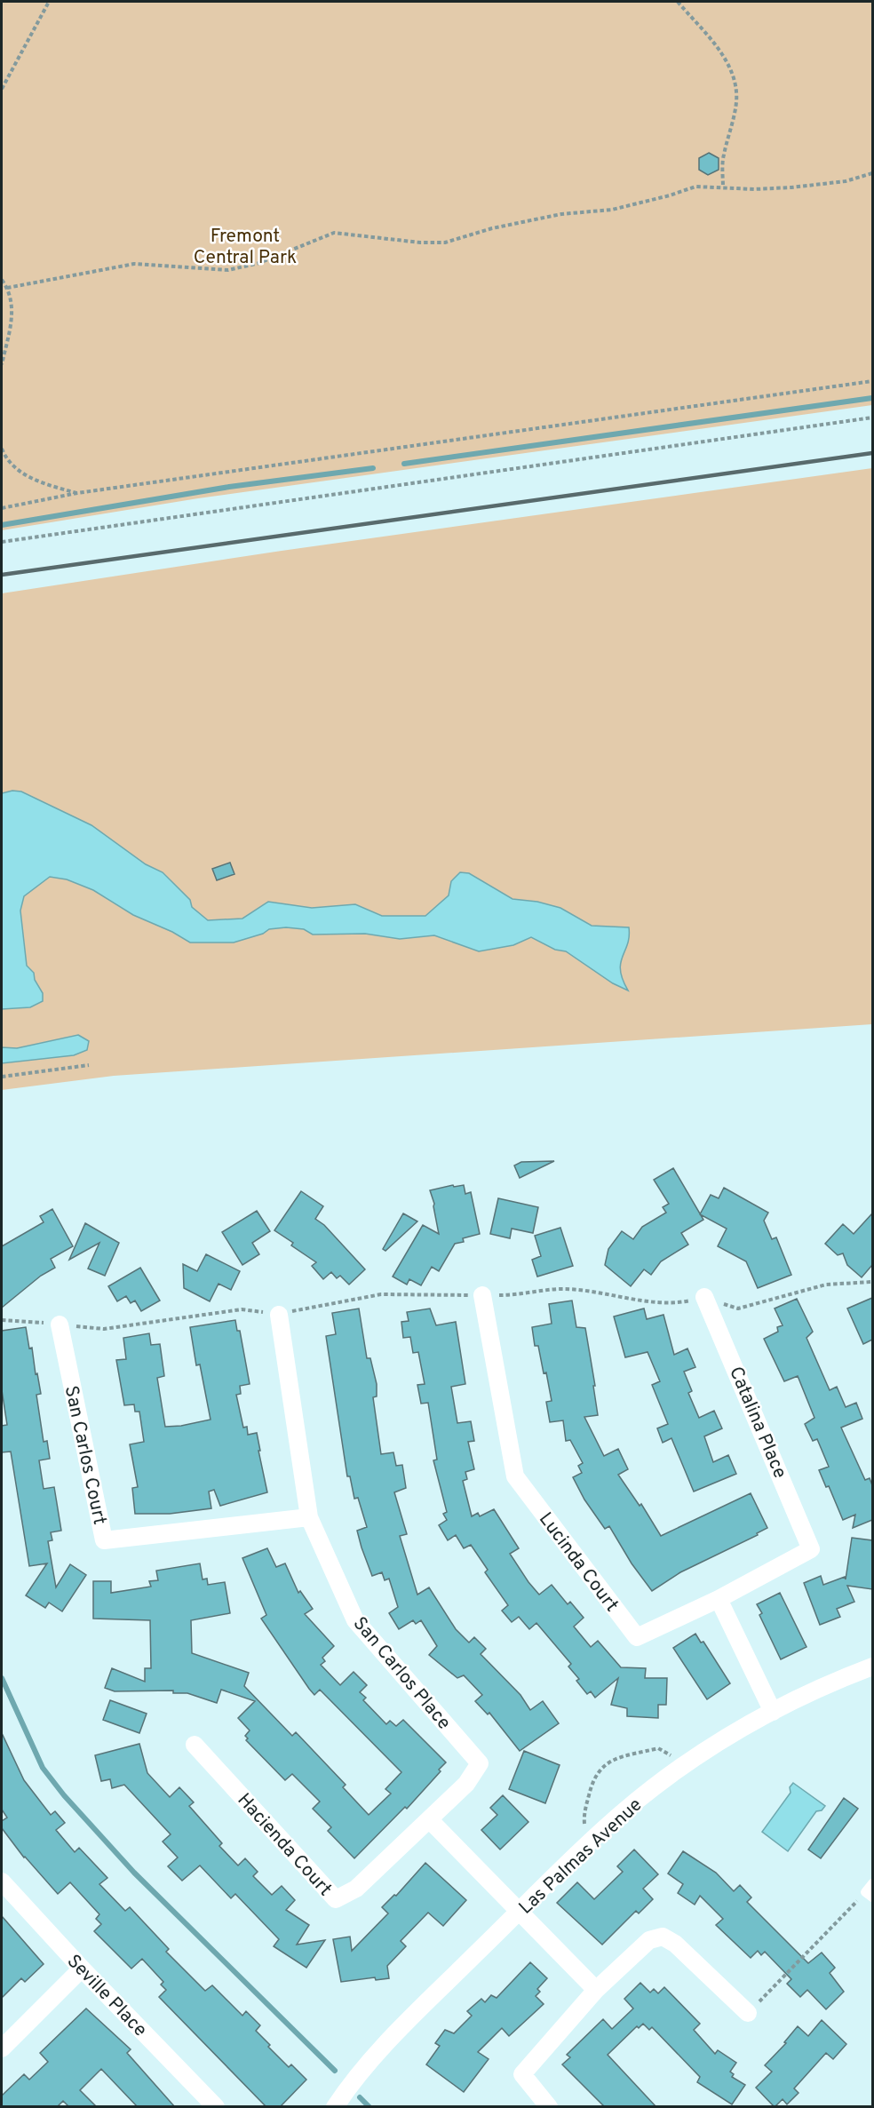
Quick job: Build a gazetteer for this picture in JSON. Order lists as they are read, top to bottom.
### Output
{
  "streets": {
    "street": [
      "Catalina Place",
      "San Carlos Court",
      "Lucinda Court",
      "San Carlos Place",
      "Hacienda Court",
      "Las Palmas Avenue",
      "Seville Place"
    ]
  },
  "crossings": [
    ["Catalina Place", "Lucinda Court"],
    ["San Carlos Court", "San Carlos Place"],
    ["San Carlos Place", "Hacienda Court"]
  ],
  "parks": ["Fremont Central Park"]
}
